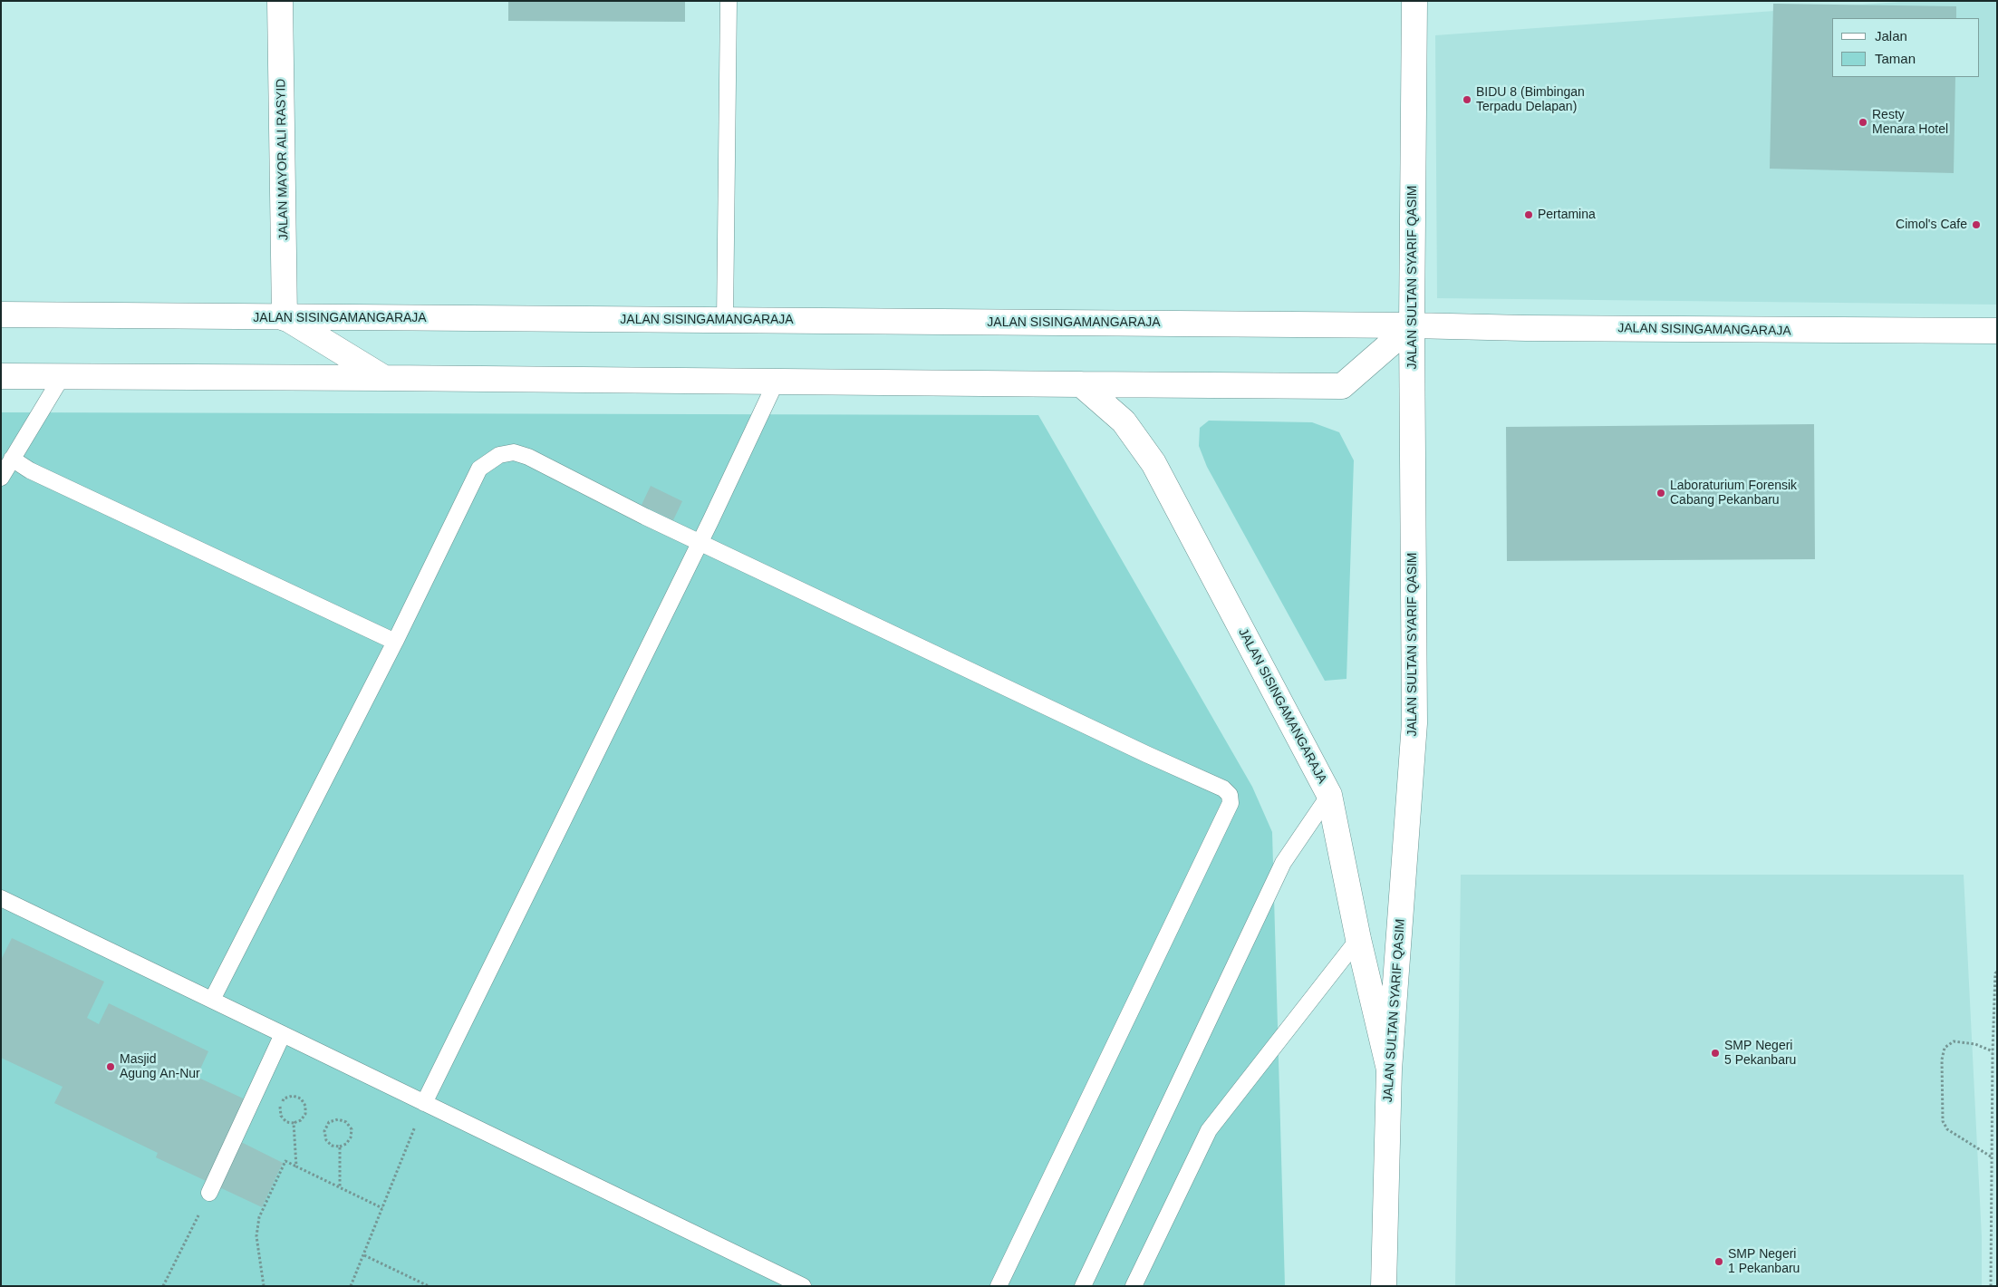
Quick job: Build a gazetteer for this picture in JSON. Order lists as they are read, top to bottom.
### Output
{
  "streets": {
    "main road": ["JALAN MAYOR ALI RASYID", "JALAN SULTAN SYARIF QASIM", "JALAN SISINGAMANGARAJA"]
  },
  "crossings": [
    ["JALAN MAYOR ALI RASYID", "JALAN SISINGAMANGARAJA"],
    ["JALAN SULTAN SYARIF QASIM", "JALAN SISINGAMANGARAJA"]
  ],
  "places": [
    "BIDU 8 (Bimbingan Terpadu Delapan)",
    "Resty Menara Hotel",
    "Pertamina",
    "Cimol's Cafe",
    "Laboraturium Forensik Cabang Pekanbaru",
    "SMP Negeri 5 Pekanbaru",
    "Masjid Agung An-Nur",
    "SMP Negeri 1 Pekanbaru"
  ],
  "legend": ["Jalan", "Taman"]
}
